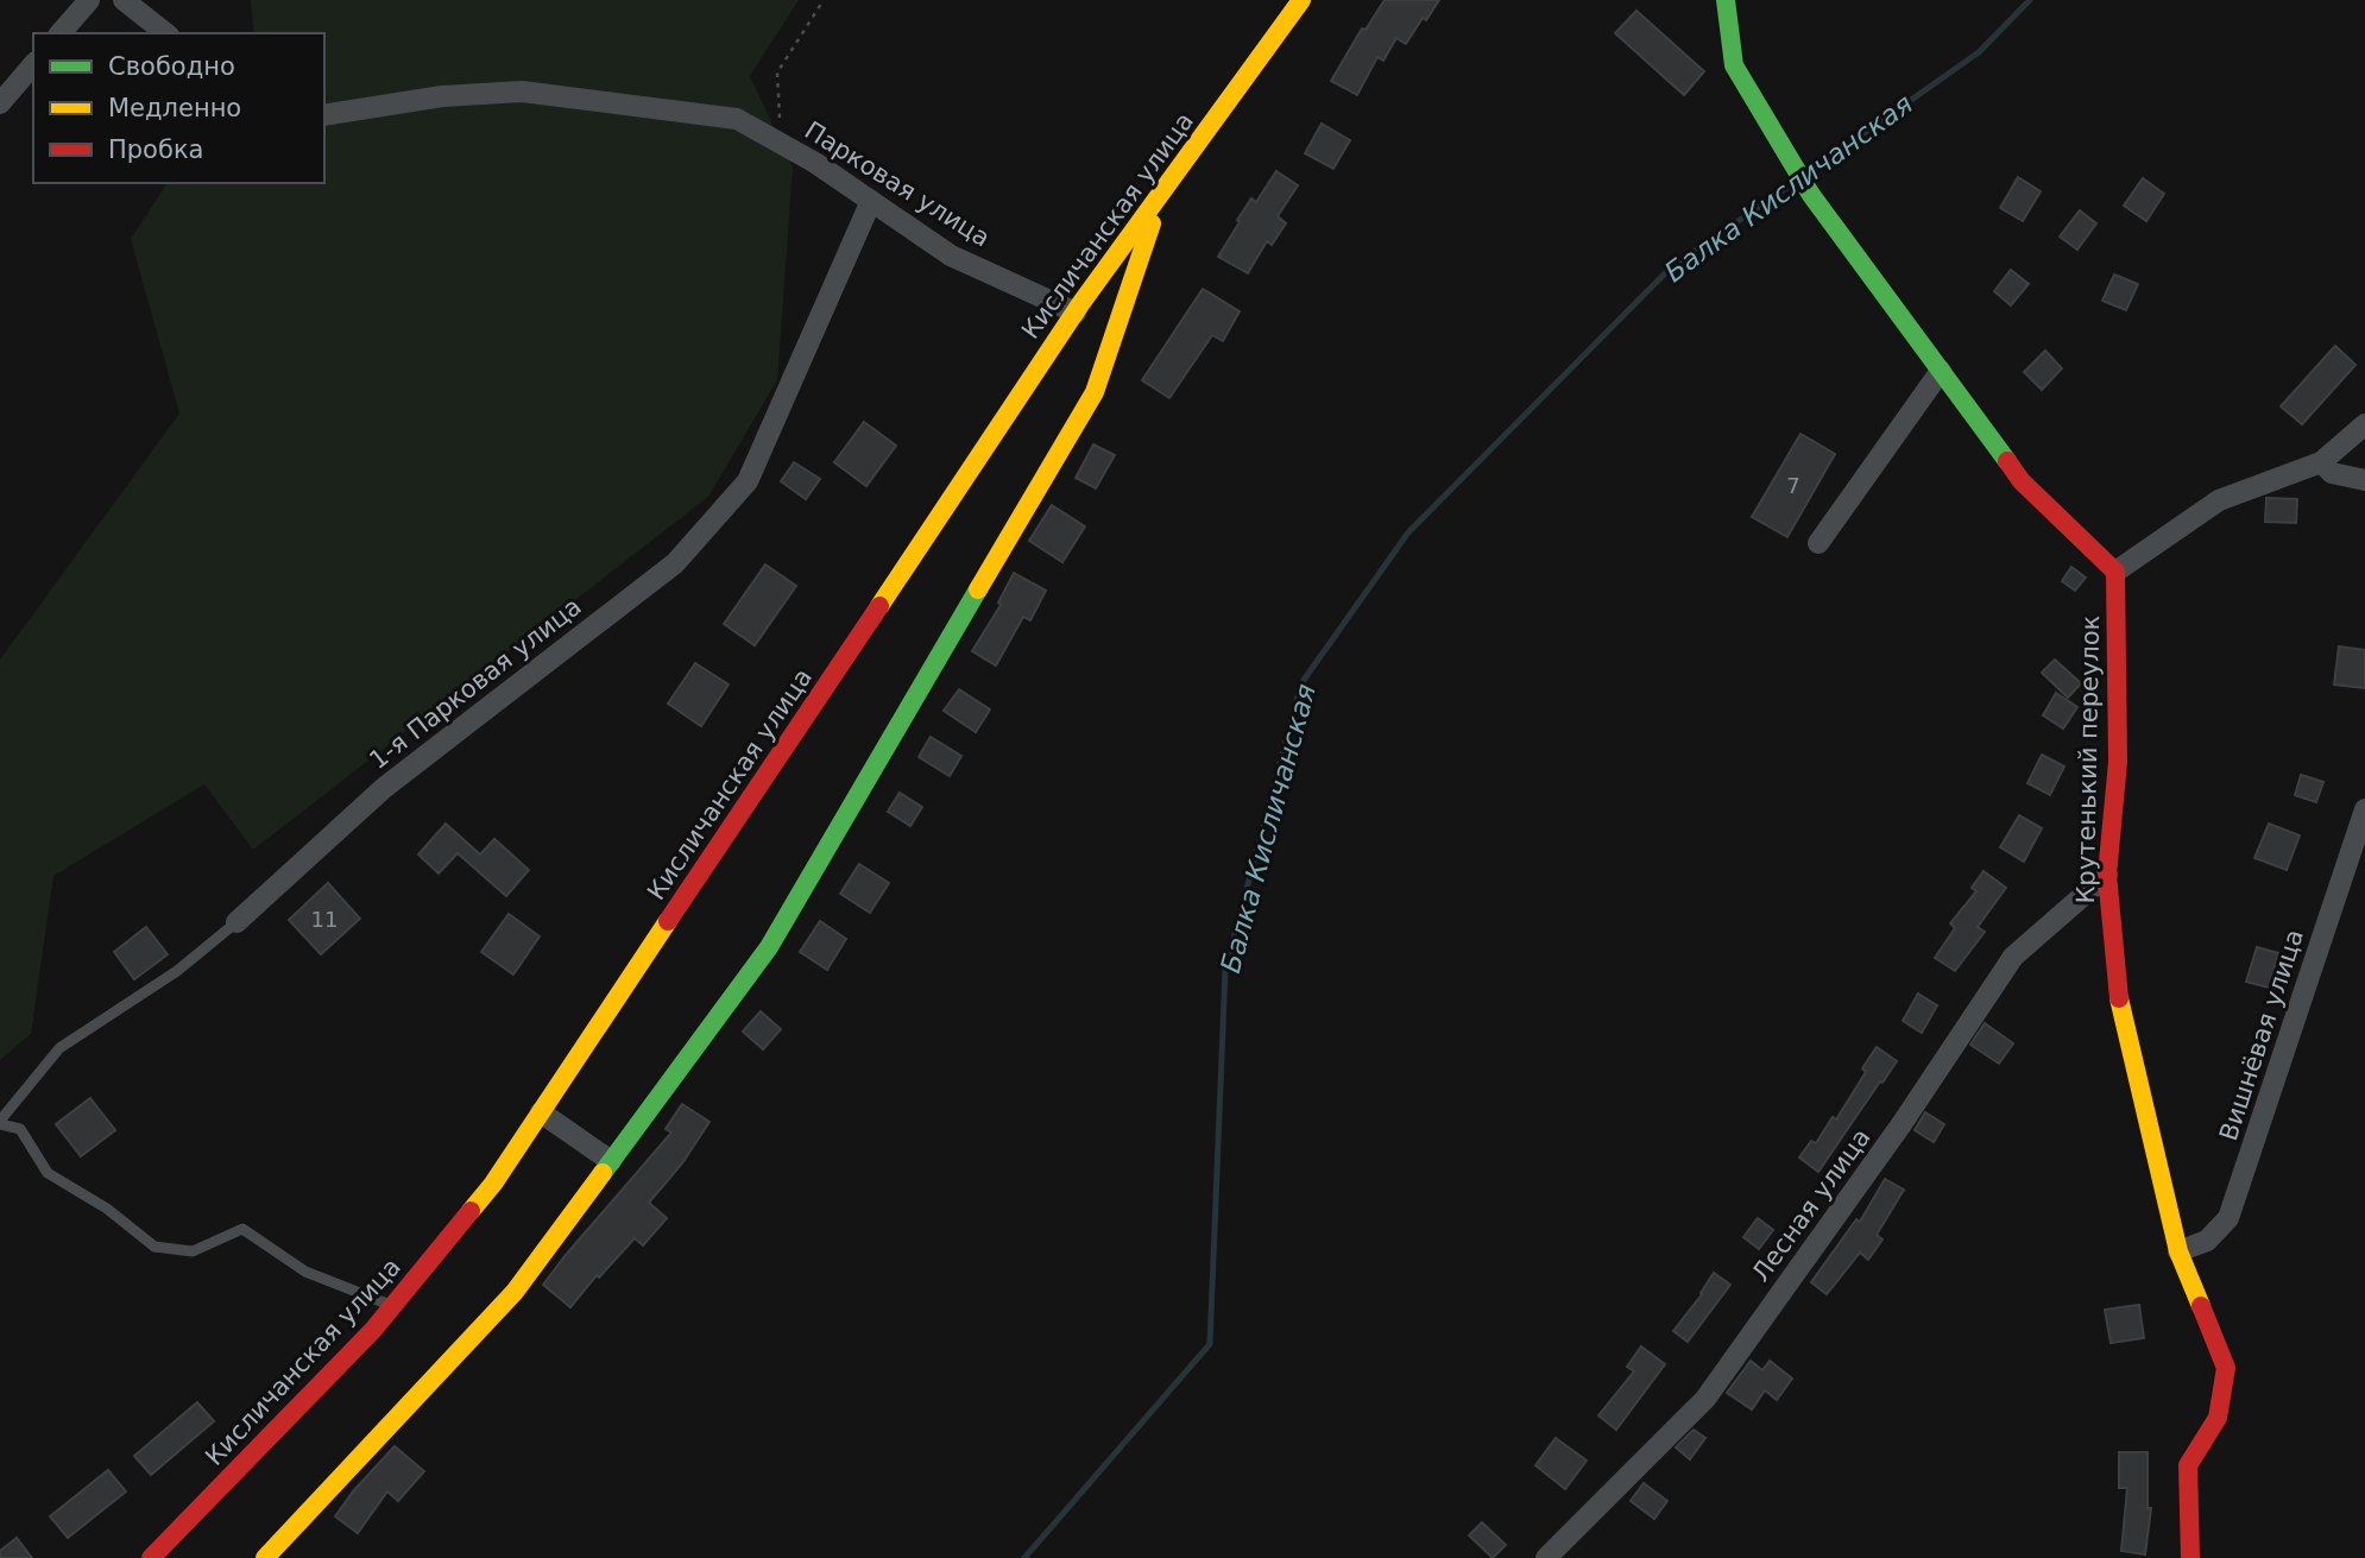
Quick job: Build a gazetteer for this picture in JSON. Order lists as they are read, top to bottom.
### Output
{
  "streets": {
    "street": [
      "Парковая улица",
      "Кисличанская улица",
      "1-я Парковая улица",
      "Крутенький переулок",
      "Вишнёвая улица",
      "Лесная улица"
    ]
  },
  "crossings": [
    ["Парковая улица", "Кисличанская улица"],
    ["Парковая улица", "1-я Парковая улица"],
    ["Кисличанская улица", "1-я Парковая улица"],
    ["Крутенький переулок", "Вишнёвая улица"],
    ["Крутенький переулок", "Лесная улица"]
  ],
  "water": ["Балка Кисличанская"],
  "house_numbers": ["7", "11"],
  "legend": ["Свободно", "Медленно", "Пробка"]
}
